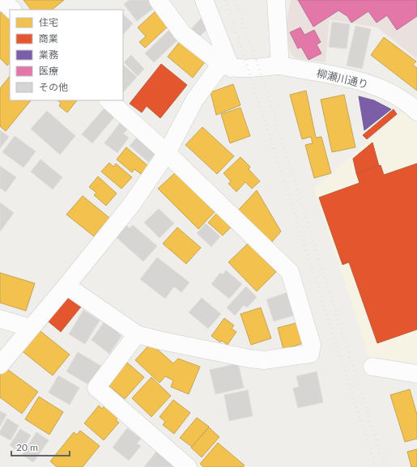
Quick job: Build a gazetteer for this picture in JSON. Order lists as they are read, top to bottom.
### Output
{
  "streets": {
    "street": ["柳瀬川通り"]
  },
  "legend": [
    "住宅",
    "商業",
    "業務",
    "医療",
    "その他"
  ],
  "scale_bar": "20 m"
}
